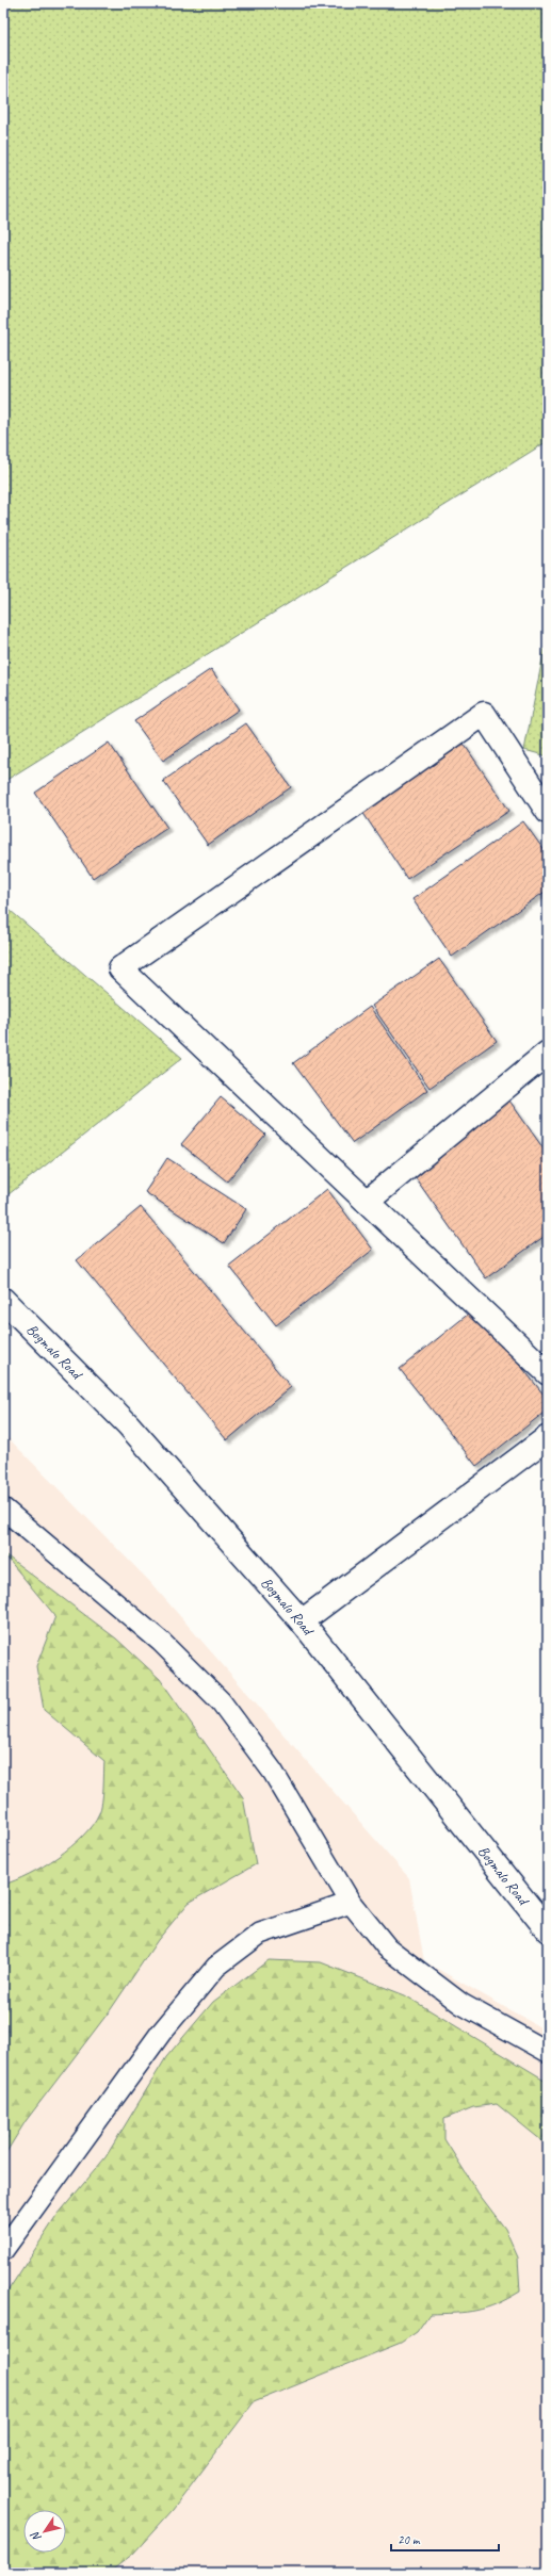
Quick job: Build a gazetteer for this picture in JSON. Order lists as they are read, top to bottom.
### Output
{
  "streets": {
    "street": ["Bogmalo Road"]
  },
  "scale_bar": "20 m",
  "north": "bottom left"
}
